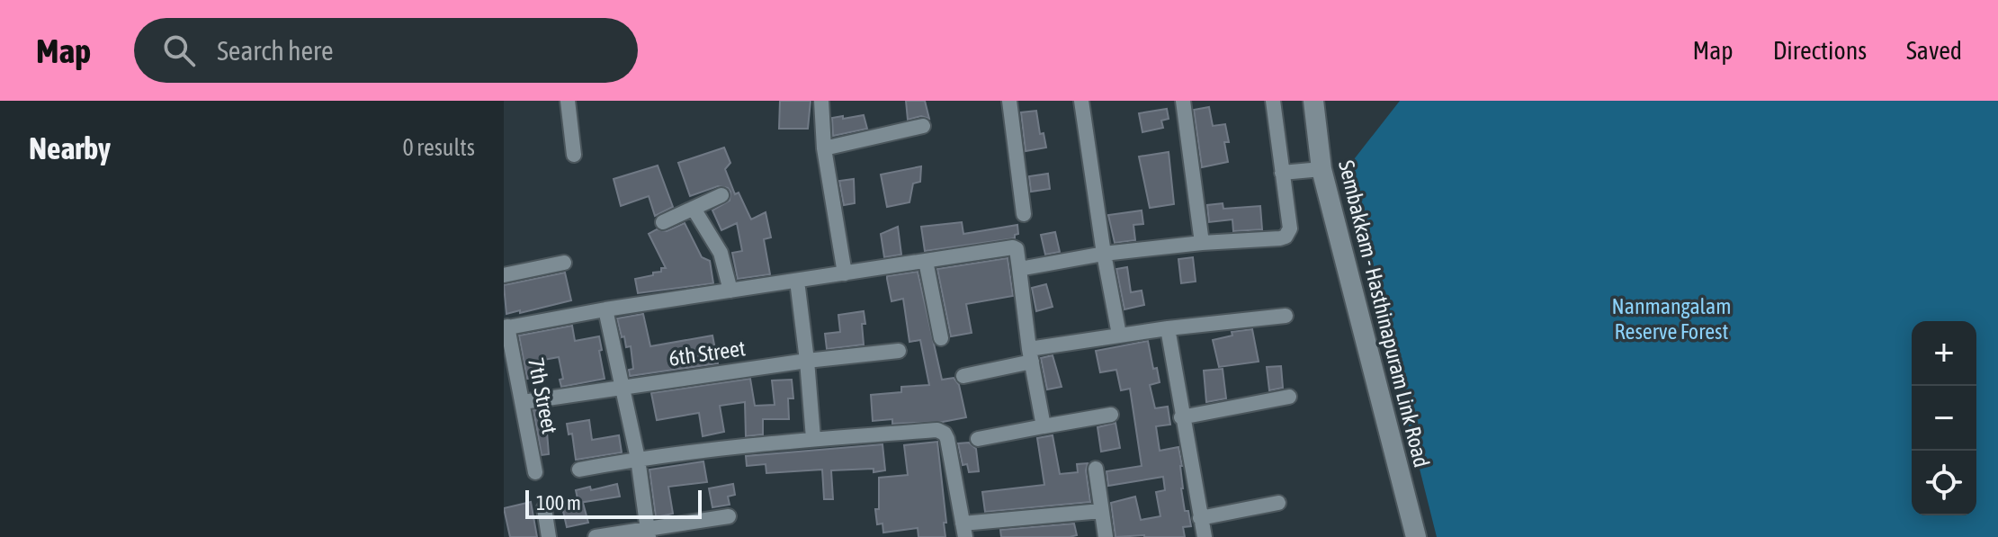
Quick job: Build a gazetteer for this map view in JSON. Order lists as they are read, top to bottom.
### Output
{
  "streets": {
    "street": ["Sembakkam - Hasthinapuram Link Road", "6th Street", "7th Street"]
  },
  "crossings": [
    ["6th Street", "7th Street"]
  ],
  "parks": ["Nanmangalam Reserve Forest"],
  "scale_bar": "100 m",
  "page": {
    "header": "Map",
    "search": "Search here",
    "nav": ["Map", "Directions", "Saved"],
    "heading": ["Nearby", "0 results"],
    "map_buttons": ["+", "−"],
    "scale": "100 m"
  }
}
